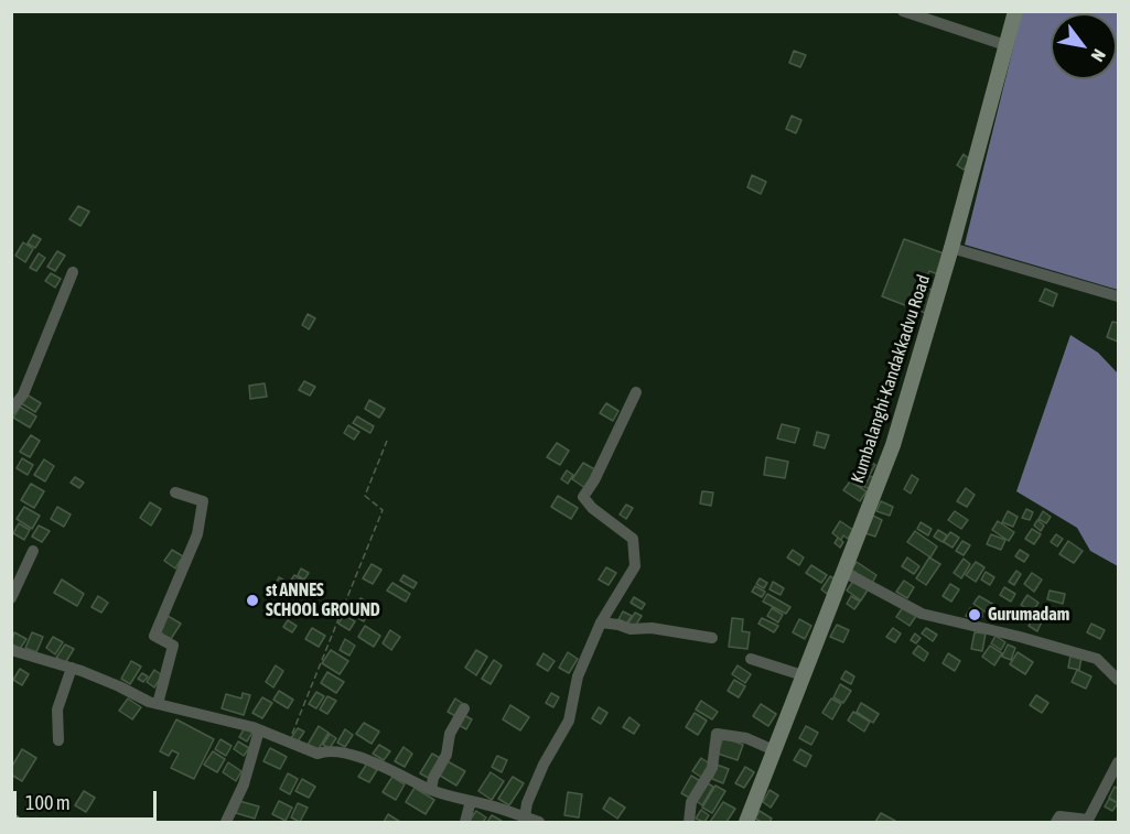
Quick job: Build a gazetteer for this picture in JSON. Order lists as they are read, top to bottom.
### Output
{
  "streets": {
    "main road": ["Kumbalanghi-Kandakkadvu Road"]
  },
  "places": ["st ANNES SCHOOL GROUND", "Gurumadam"],
  "scale_bar": "100 m",
  "north": "bottom right"
}
